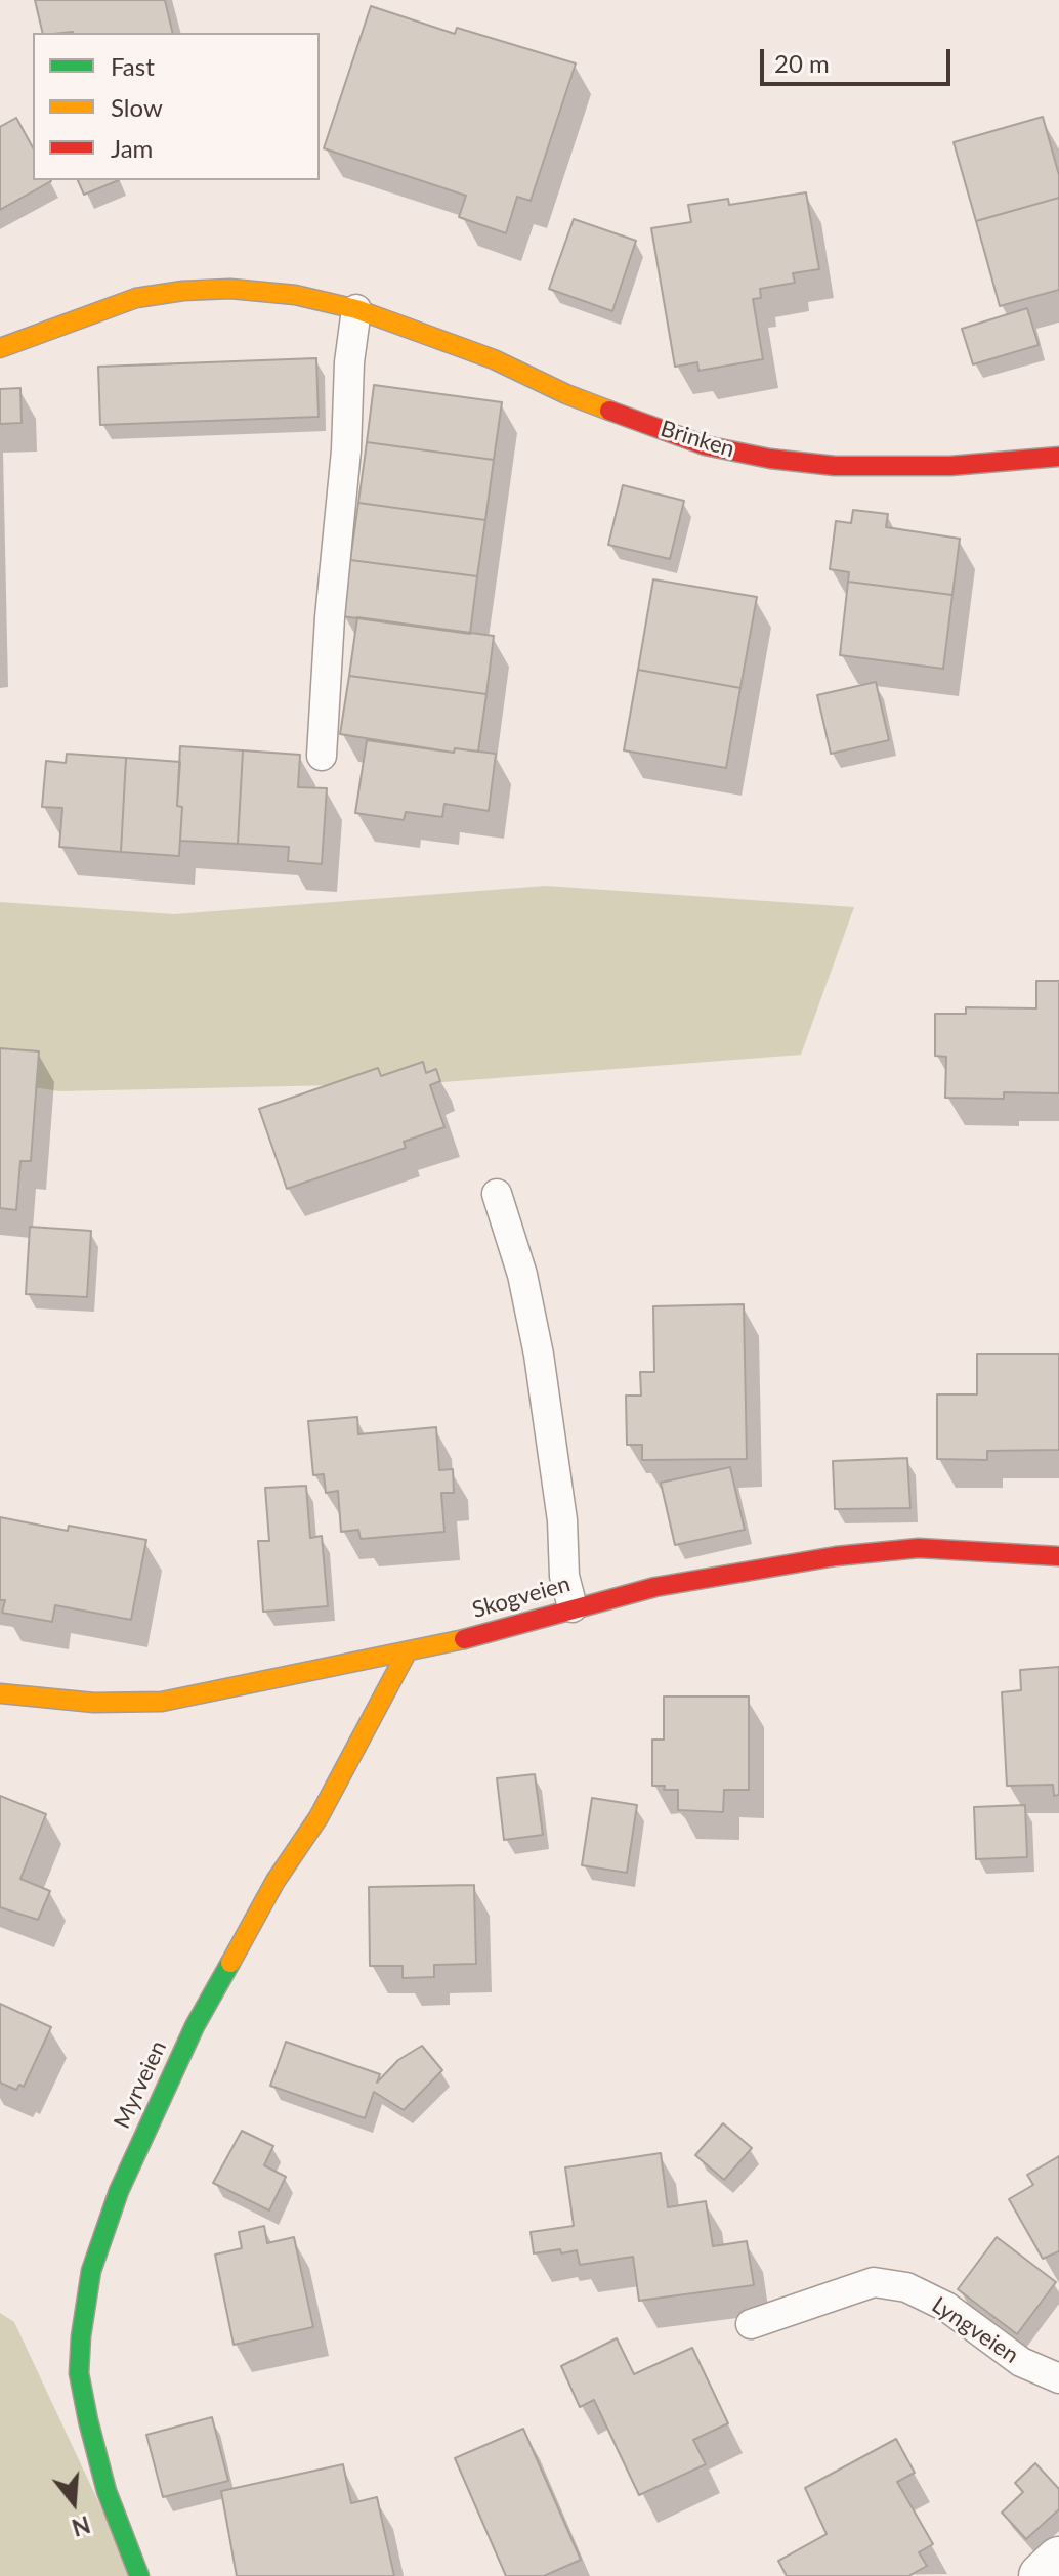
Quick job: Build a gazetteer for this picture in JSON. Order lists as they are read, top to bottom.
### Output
{
  "streets": {
    "street": ["Brinken", "Skogveien", "Myrveien"],
    "lane": ["Lyngveien"]
  },
  "crossings": [
    ["Skogveien", "Myrveien"]
  ],
  "legend": ["Fast", "Slow", "Jam"],
  "scale_bar": "20 m",
  "north": "bottom"
}
